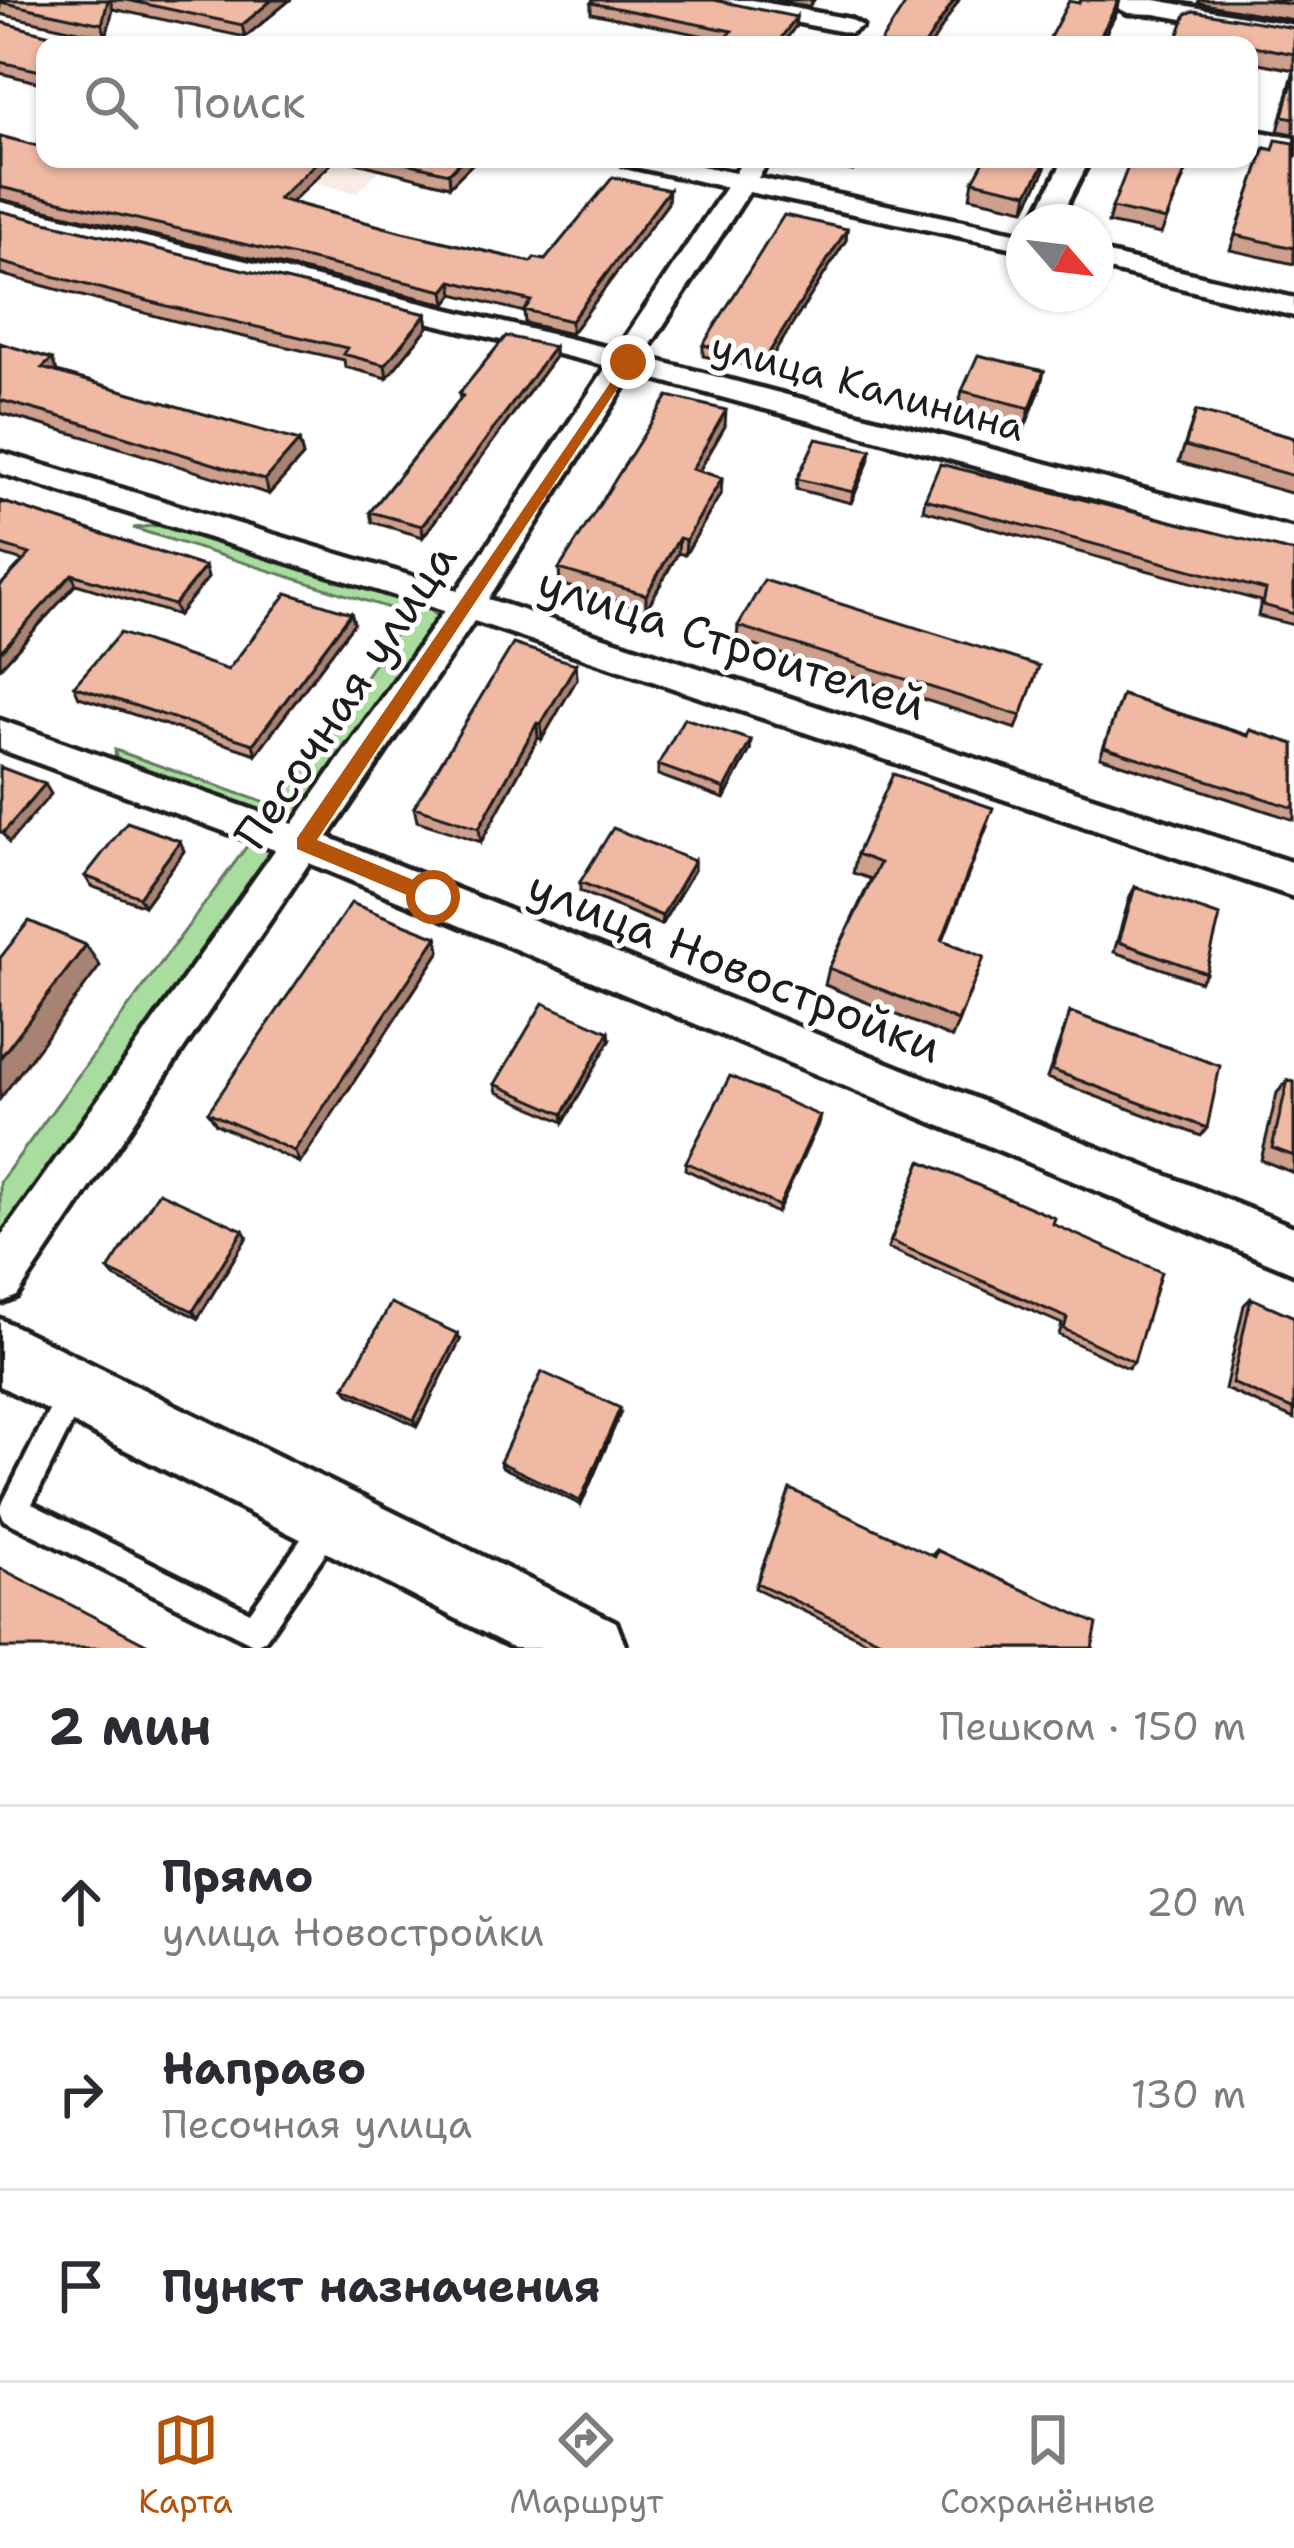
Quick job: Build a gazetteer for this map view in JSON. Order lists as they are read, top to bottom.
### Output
{
  "streets": {
    "street": [
      "улица Калинина",
      "улица Строителей",
      "Песочная улица",
      "улица Новостройки"
    ]
  },
  "crossings": [
    ["улица Калинина", "Песочная улица"],
    ["улица Строителей", "Песочная улица"],
    ["Песочная улица", "улица Новостройки"]
  ],
  "north": "bottom right",
  "page": {
    "search": "Поиск",
    "heading": ["2 мин", "Пешком · 150 m"],
    "list": [
      ["Прямо", "улица Новостройки", "20 m"],
      ["Направо", "Песочная улица", "130 m"],
      "Пункт назначения"
    ],
    "nav": ["Карта", "Маршрут", "Сохранённые"]
  }
}
